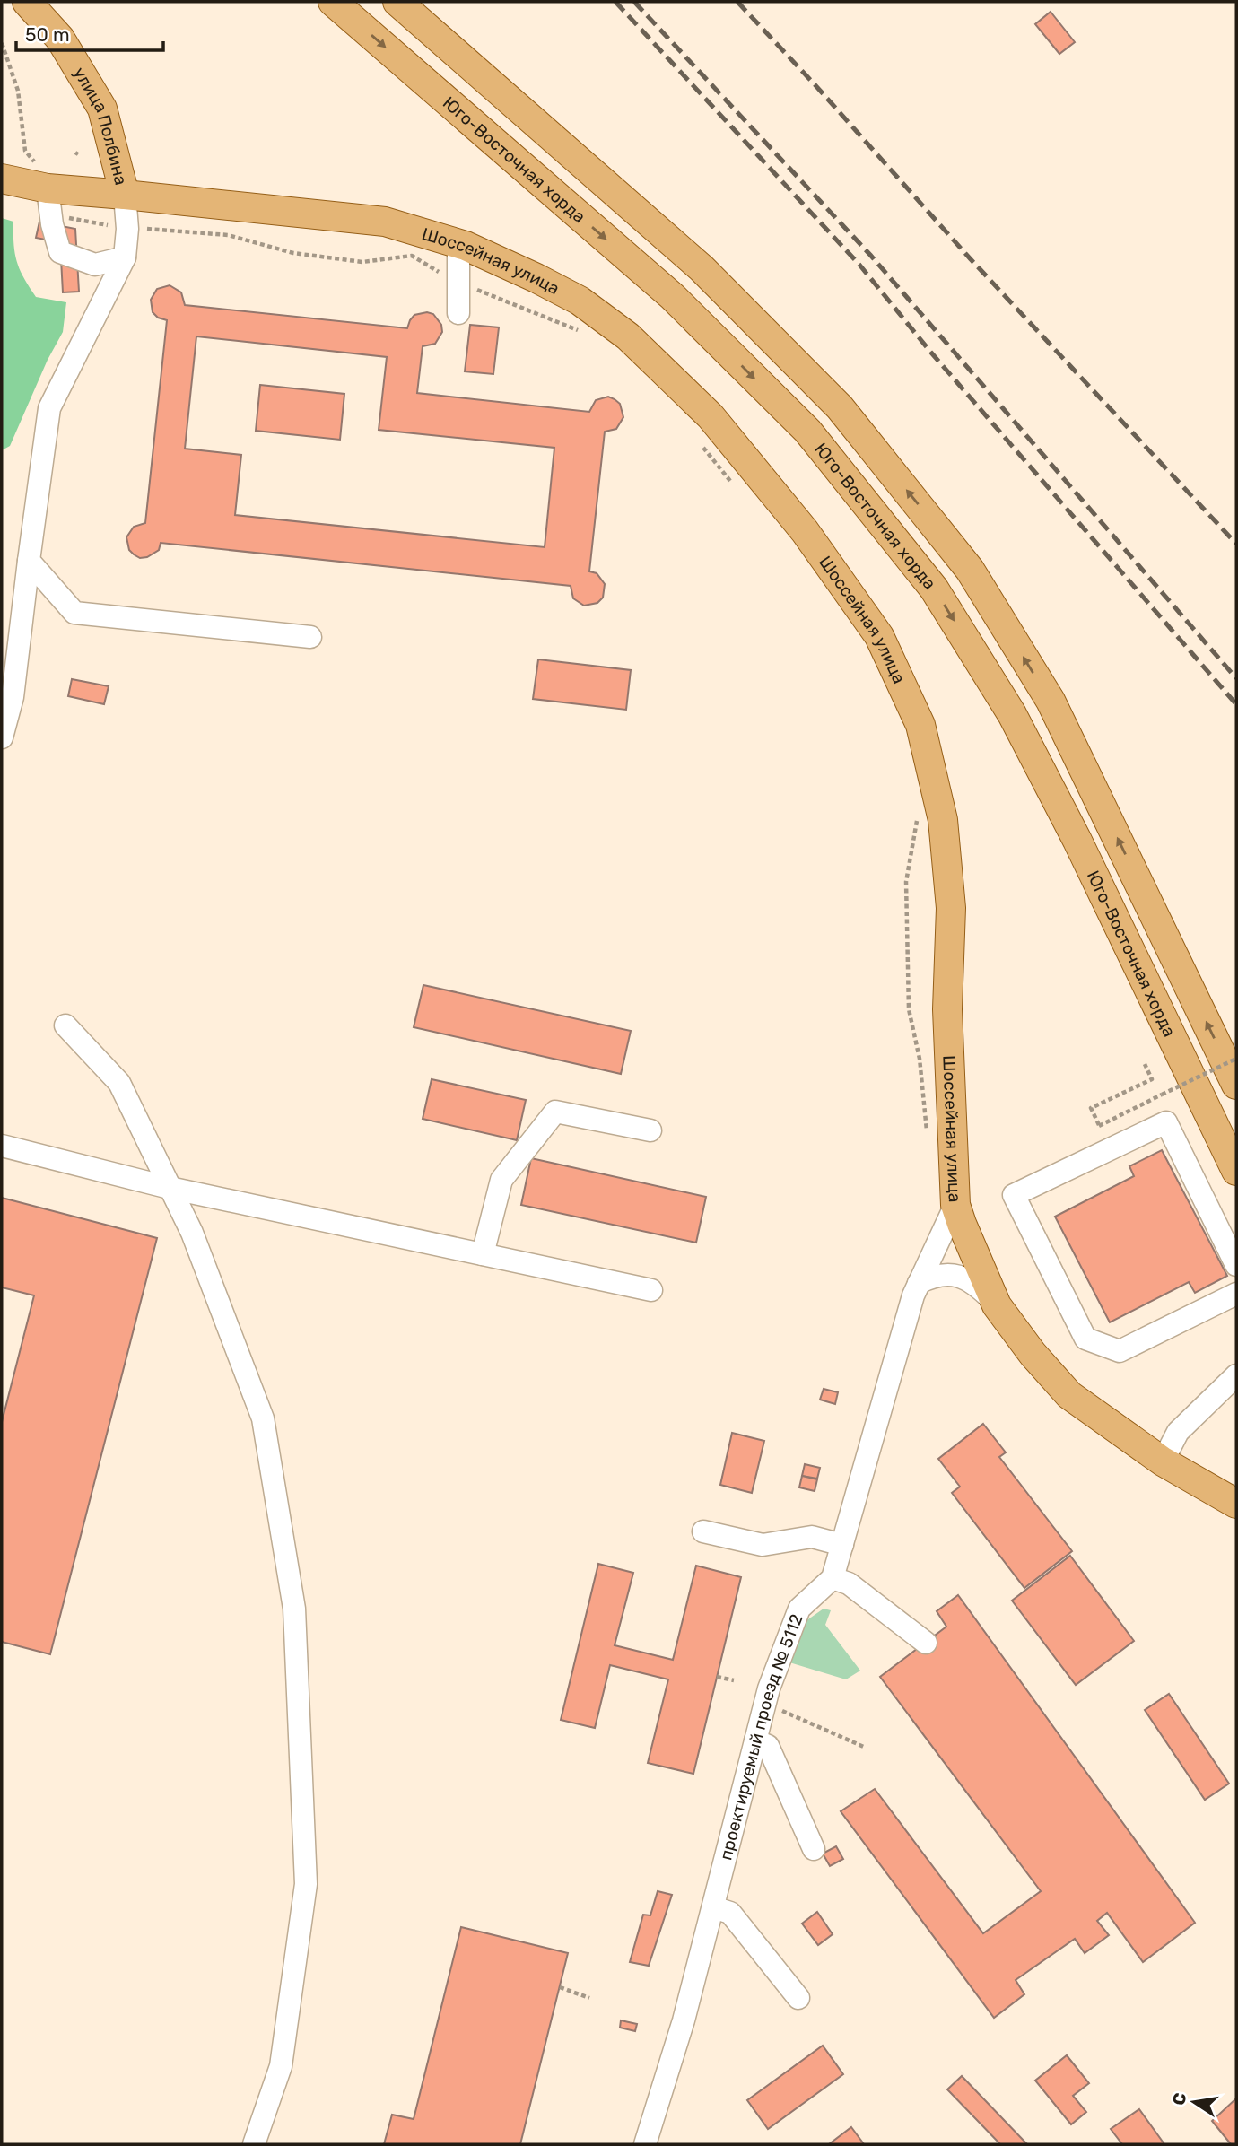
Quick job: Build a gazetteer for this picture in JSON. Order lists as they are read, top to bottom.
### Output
{
  "streets": {
    "main road": ["улица Полбина", "Юго-Восточная хорда", "Шоссейная улица"],
    "street": ["проектируемый проезд № 5112"]
  },
  "crossings": [
    ["улица Полбина", "Шоссейная улица"]
  ],
  "scale_bar": "50 m",
  "north": "left"
}
